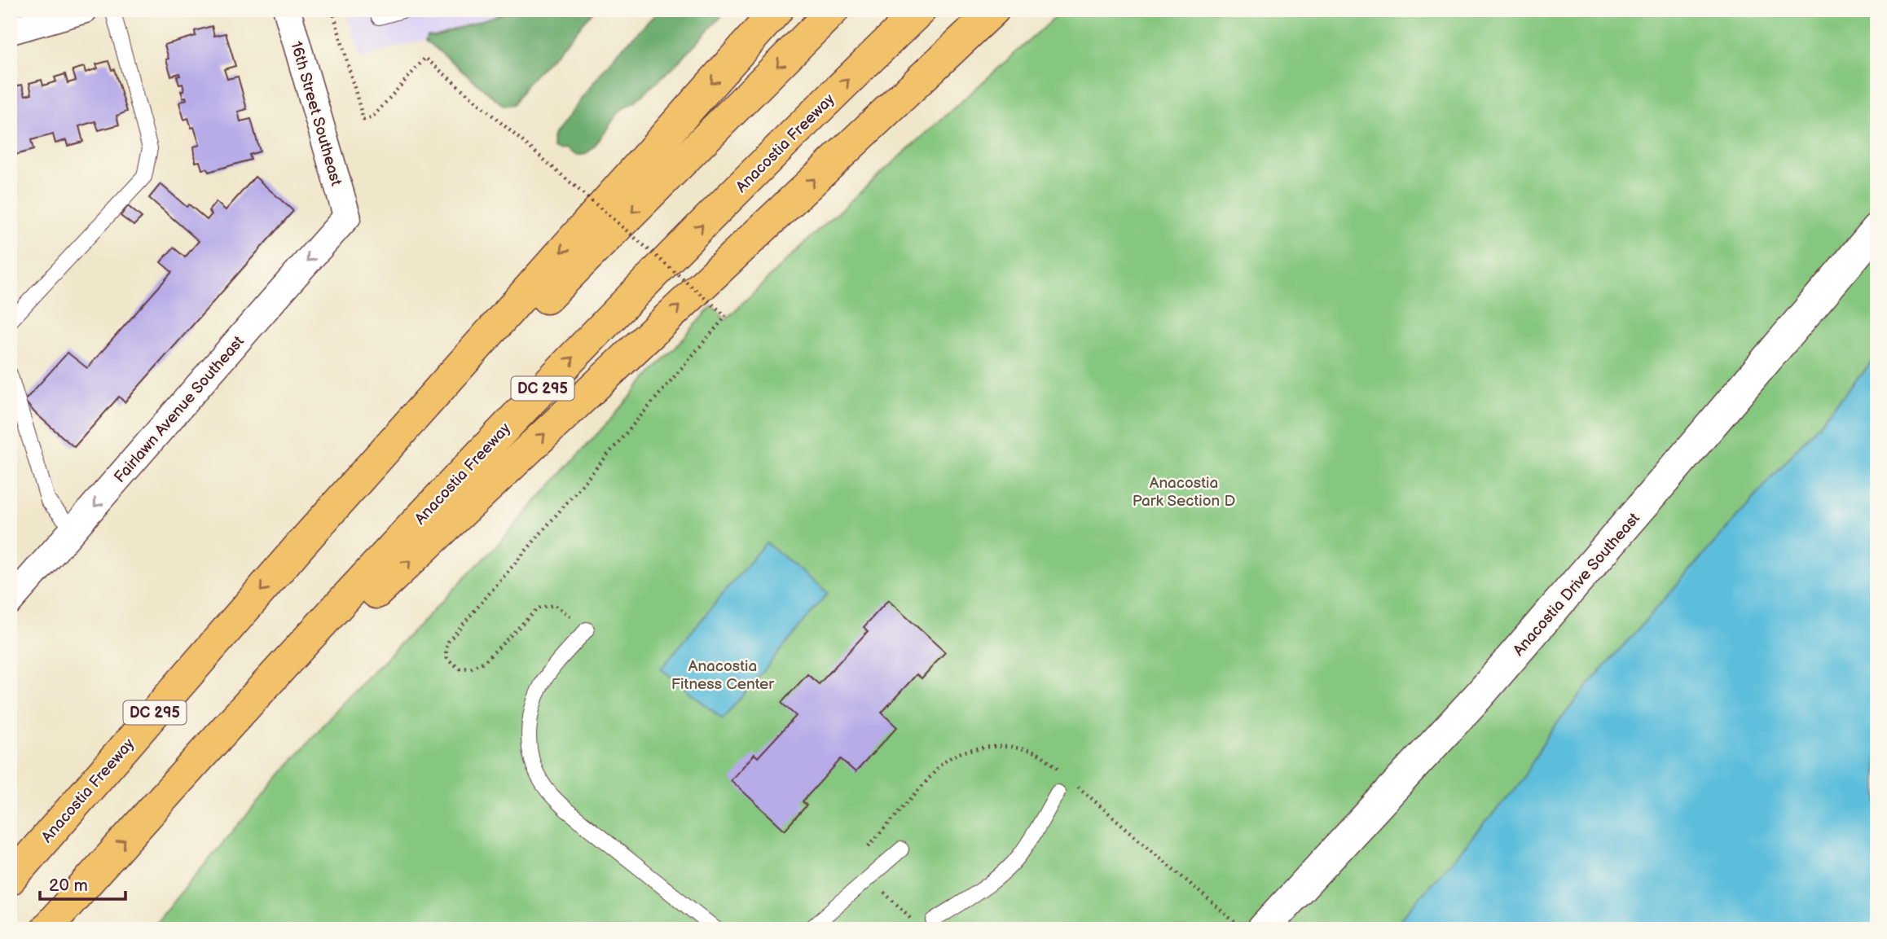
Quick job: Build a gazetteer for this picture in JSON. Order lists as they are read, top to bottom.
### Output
{
  "streets": {
    "highway": ["Anacostia Freeway", "DC 295"],
    "street": ["16th Street Southeast", "Fairlawn Avenue Southeast", "Anacostia Drive Southeast"]
  },
  "crossings": [
    ["16th Street Southeast", "Fairlawn Avenue Southeast"]
  ],
  "one_way": ["Fairlawn Avenue Southeast"],
  "parks": ["Anacostia Park Section D", "Anacostia Fitness Center"],
  "scale_bar": "20 m"
}
